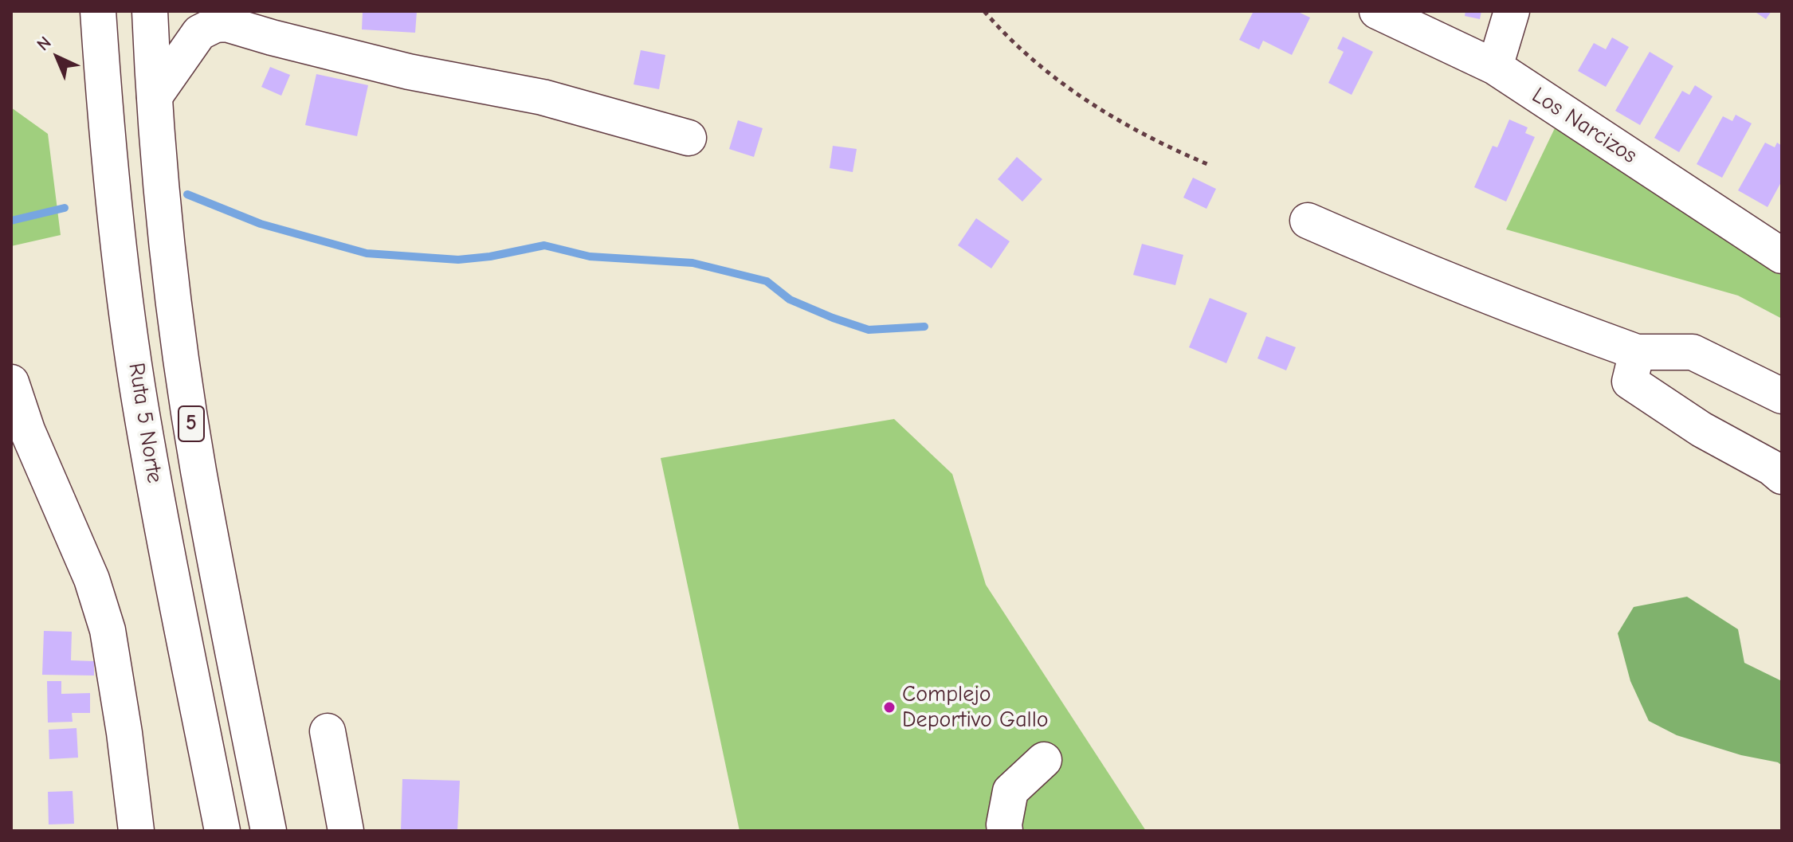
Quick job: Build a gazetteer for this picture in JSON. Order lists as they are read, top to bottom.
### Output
{
  "streets": {
    "main road": ["Los Narcizos", "Ruta 5 Norte", "5"]
  },
  "places": ["Complejo Deportivo Gallo"],
  "north": "top left"
}
